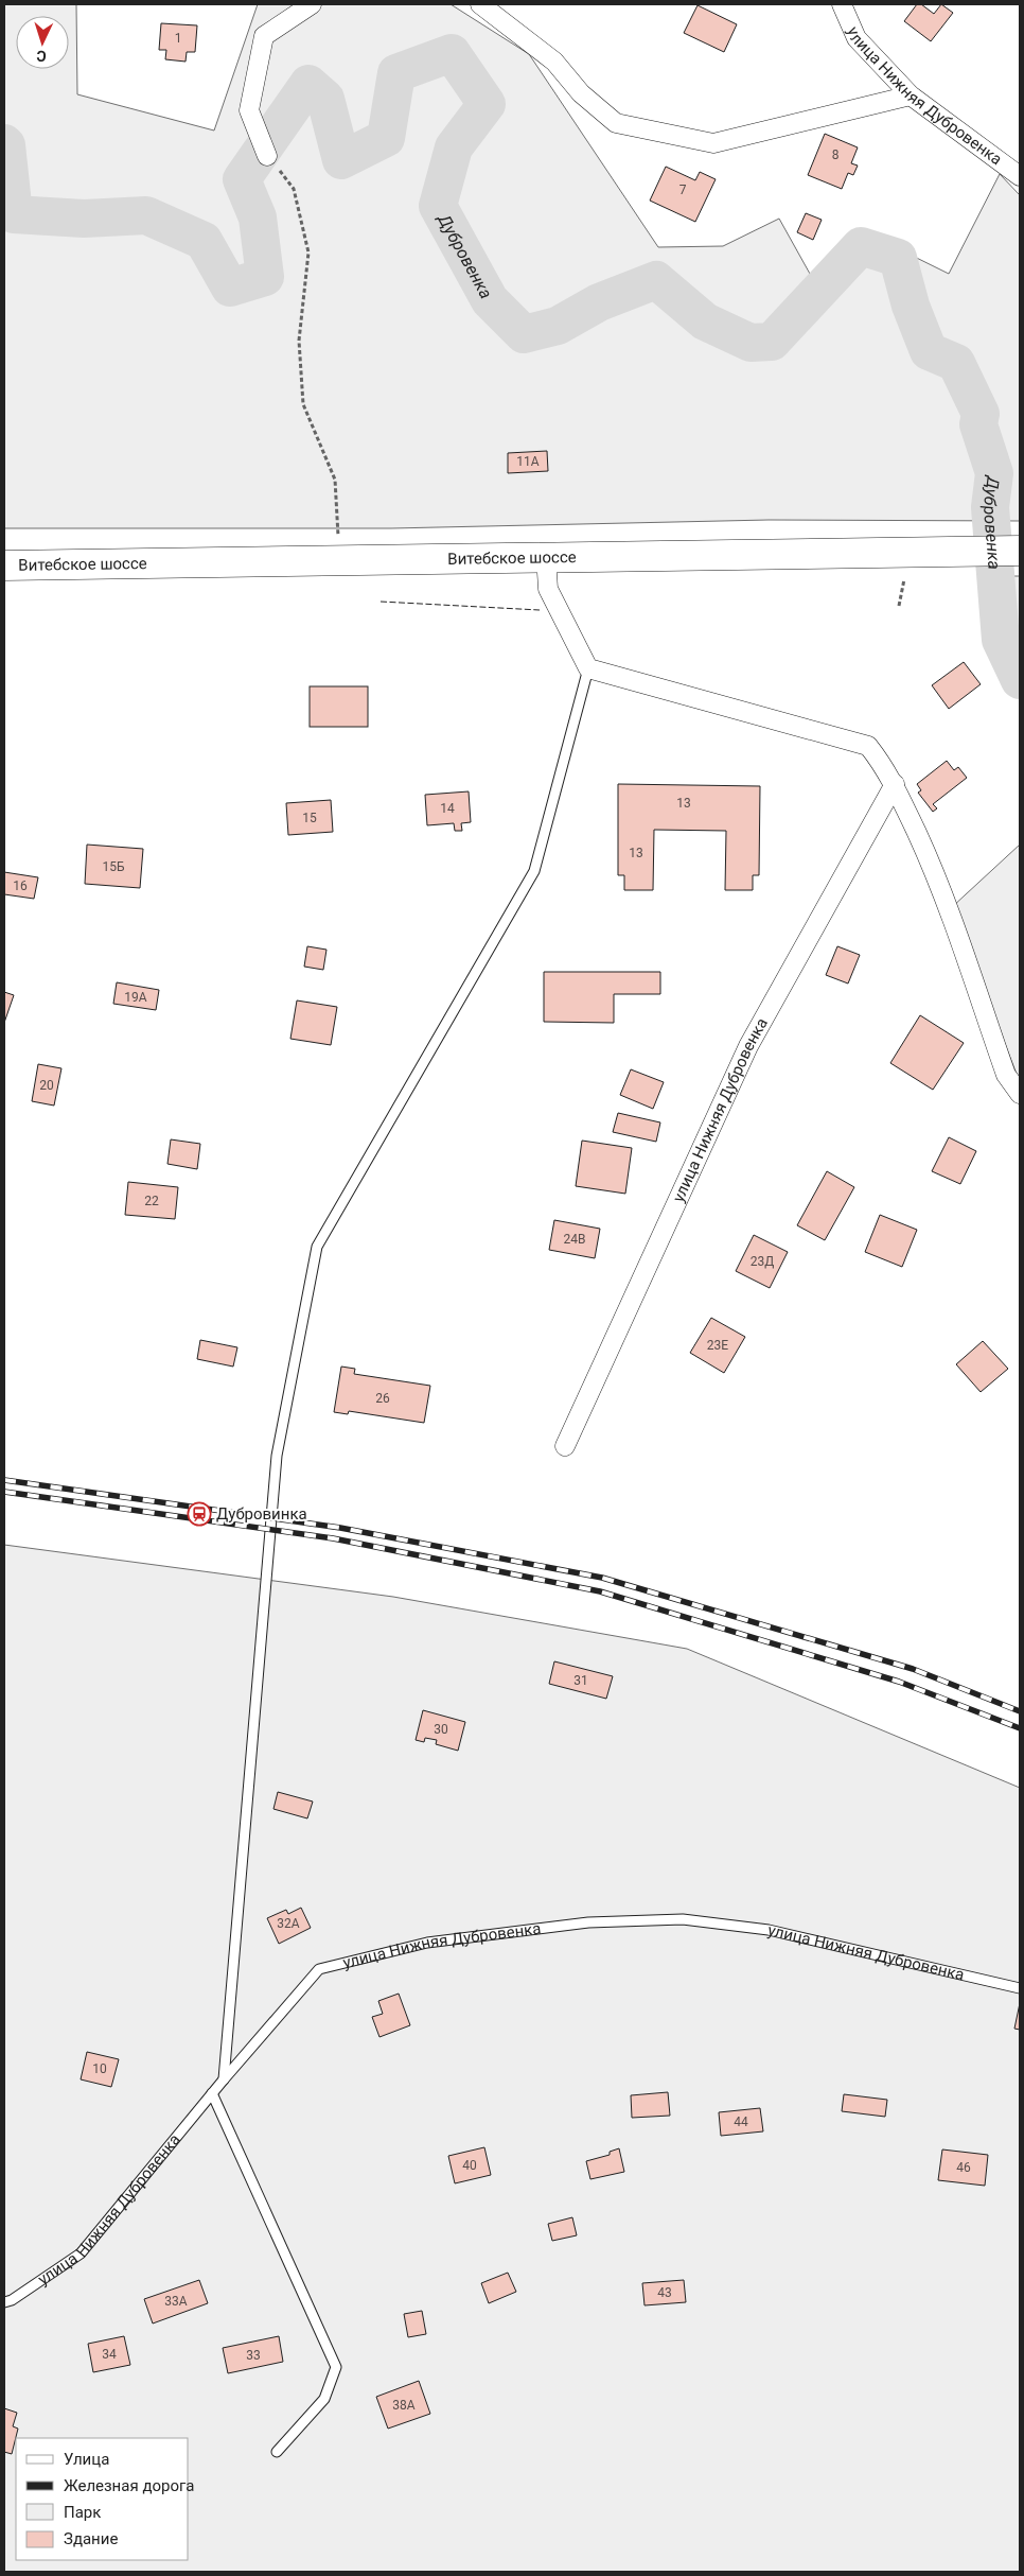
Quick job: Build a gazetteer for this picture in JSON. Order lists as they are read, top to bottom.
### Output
{
  "streets": {
    "main road": ["Витебское шоссе"],
    "street": ["улица Нижняя Дубровенка"]
  },
  "water": ["Дубровенка"],
  "places": {
    "station": ["Дубровинка"]
  },
  "house_numbers": [
    "1",
    "8",
    "7",
    "11А",
    "13",
    "14",
    "15",
    "13",
    "15Б",
    "16",
    "19А",
    "20",
    "22",
    "24В",
    "23Д",
    "23Е",
    "26",
    "31",
    "30",
    "32А",
    "10",
    "44",
    "40",
    "46",
    "43",
    "33А",
    "34",
    "33",
    "38А"
  ],
  "legend": [
    "Улица",
    "Железная дорога",
    "Парк",
    "Здание"
  ],
  "north": "bottom"
}
